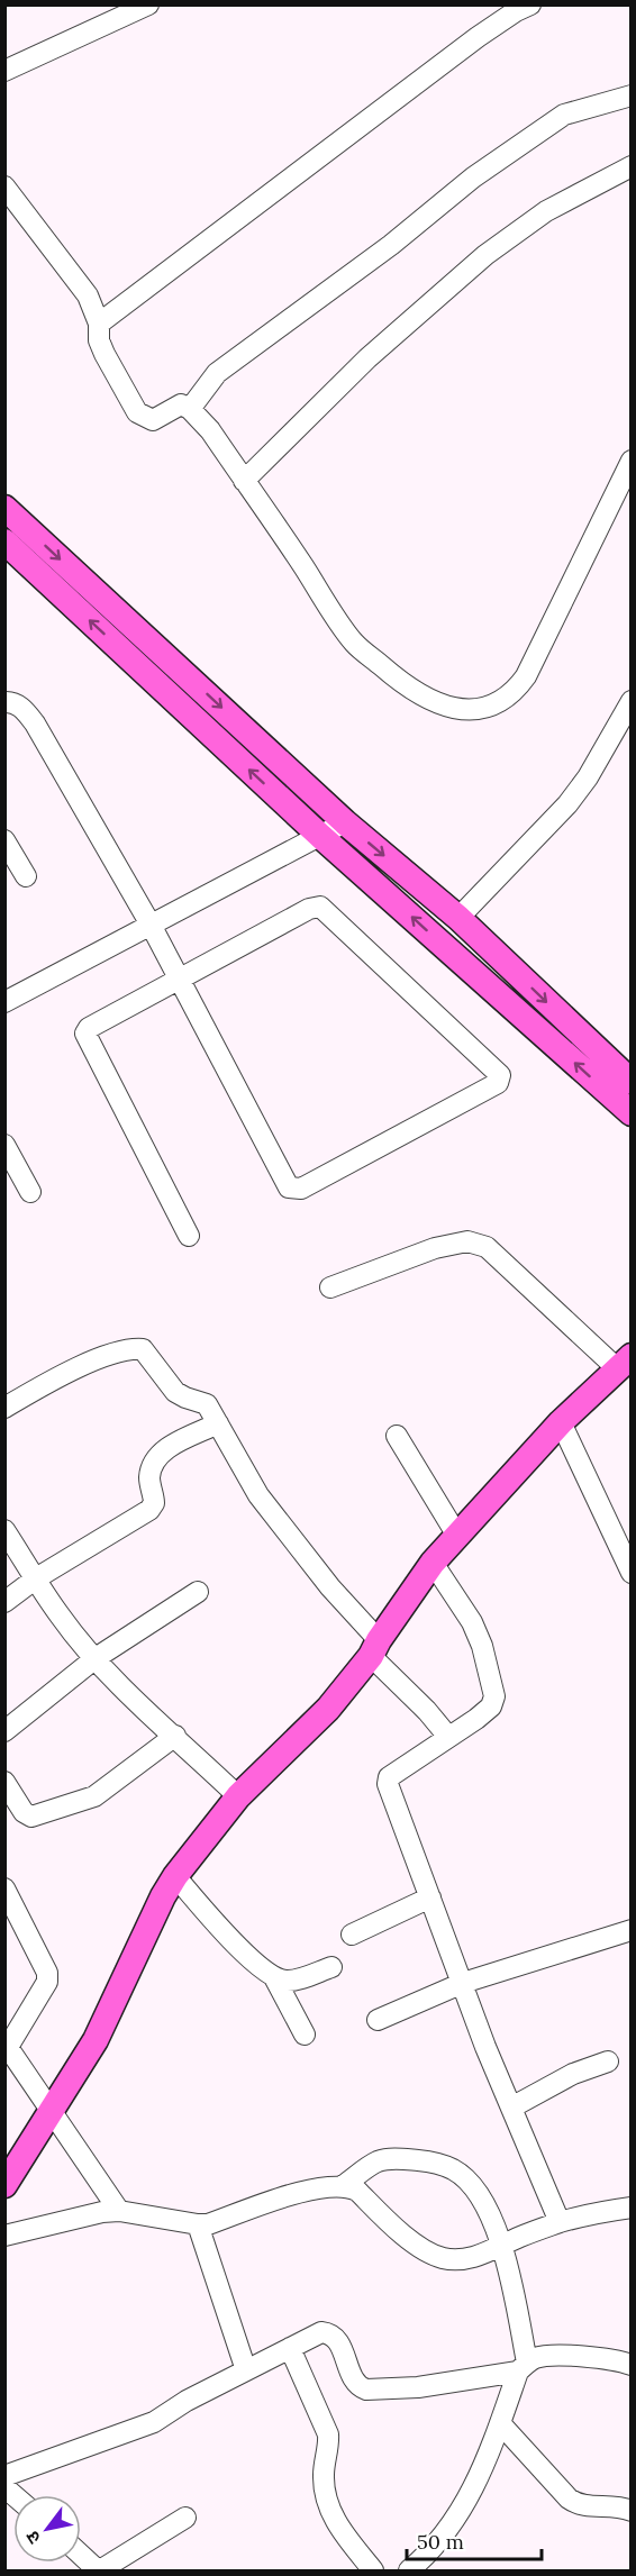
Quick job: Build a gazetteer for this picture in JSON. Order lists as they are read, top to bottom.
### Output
{
  "scale_bar": "50 m",
  "north": "bottom left"
}
